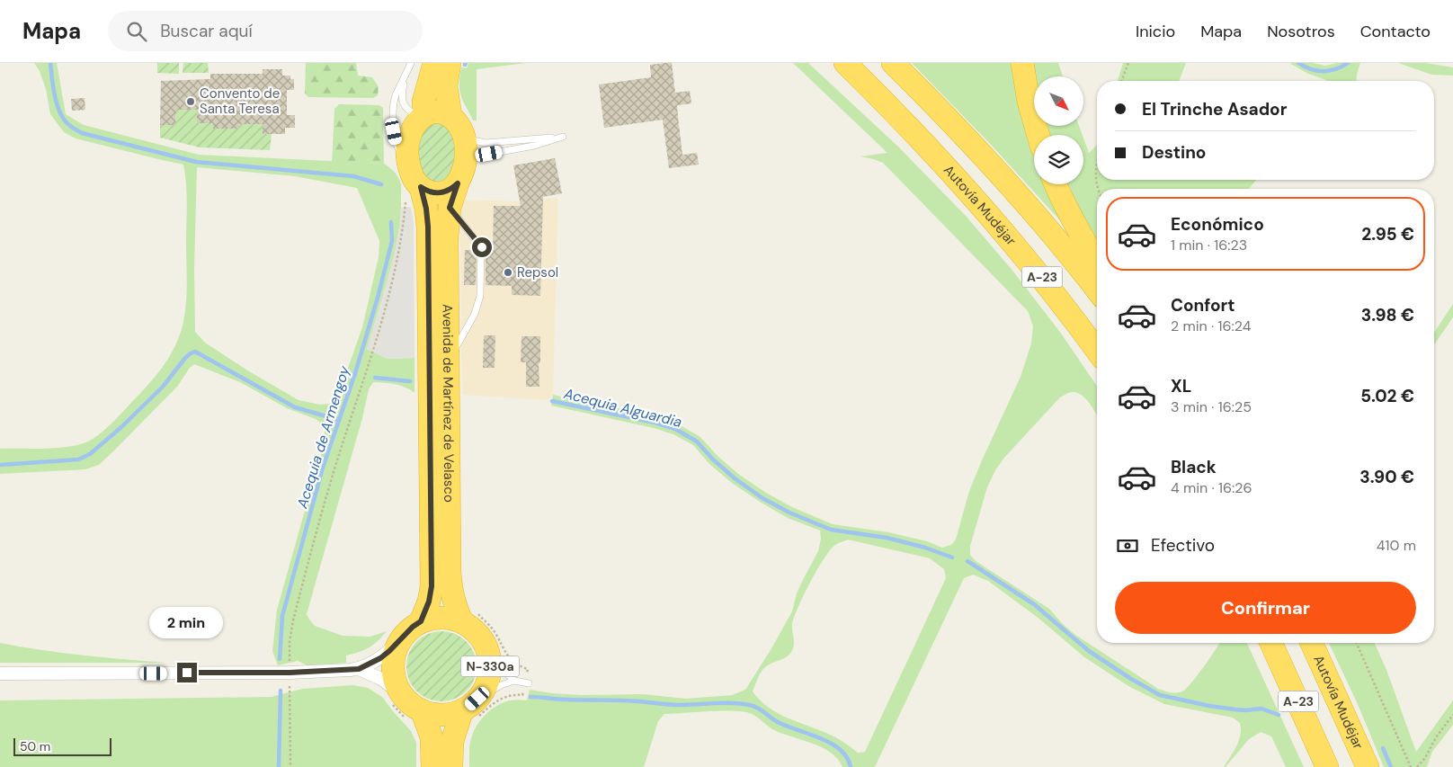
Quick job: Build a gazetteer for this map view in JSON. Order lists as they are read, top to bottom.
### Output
{
  "streets": {
    "highway": [
      "Autovía Mudéjar",
      "A-23",
      "Avenida de Martínez de Velasco",
      "N-330a"
    ]
  },
  "crossings": [
    ["Avenida de Martínez de Velasco", "N-330a"]
  ],
  "water": ["Acequia Alguardia", "Acequia de Armengoy"],
  "places": ["Convento de Santa Teresa", "Repsol"],
  "scale_bar": "50 m",
  "north": "bottom right",
  "page": {
    "header": "Mapa",
    "search": "Buscar aquí",
    "nav": [
      "Inicio",
      "Mapa",
      "Nosotros",
      "Contacto"
    ],
    "banner": ["El Trinche Asador", "Destino"],
    "list": [
      {
        "name": "Económico",
        "note": "1 min · 16:23",
        "value": "2.95 €"
      },
      {
        "name": "Confort",
        "note": "2 min · 16:24",
        "value": "3.98 €"
      },
      {
        "name": "XL",
        "note": "3 min · 16:25",
        "value": "5.02 €"
      },
      {
        "name": "Black",
        "note": "4 min · 16:26",
        "value": "3.90 €"
      }
    ],
    "pay": ["Efectivo", "410 m"],
    "buttons": "Confirmar",
    "bubble": "2 min",
    "scale": "50 m"
  }
}
